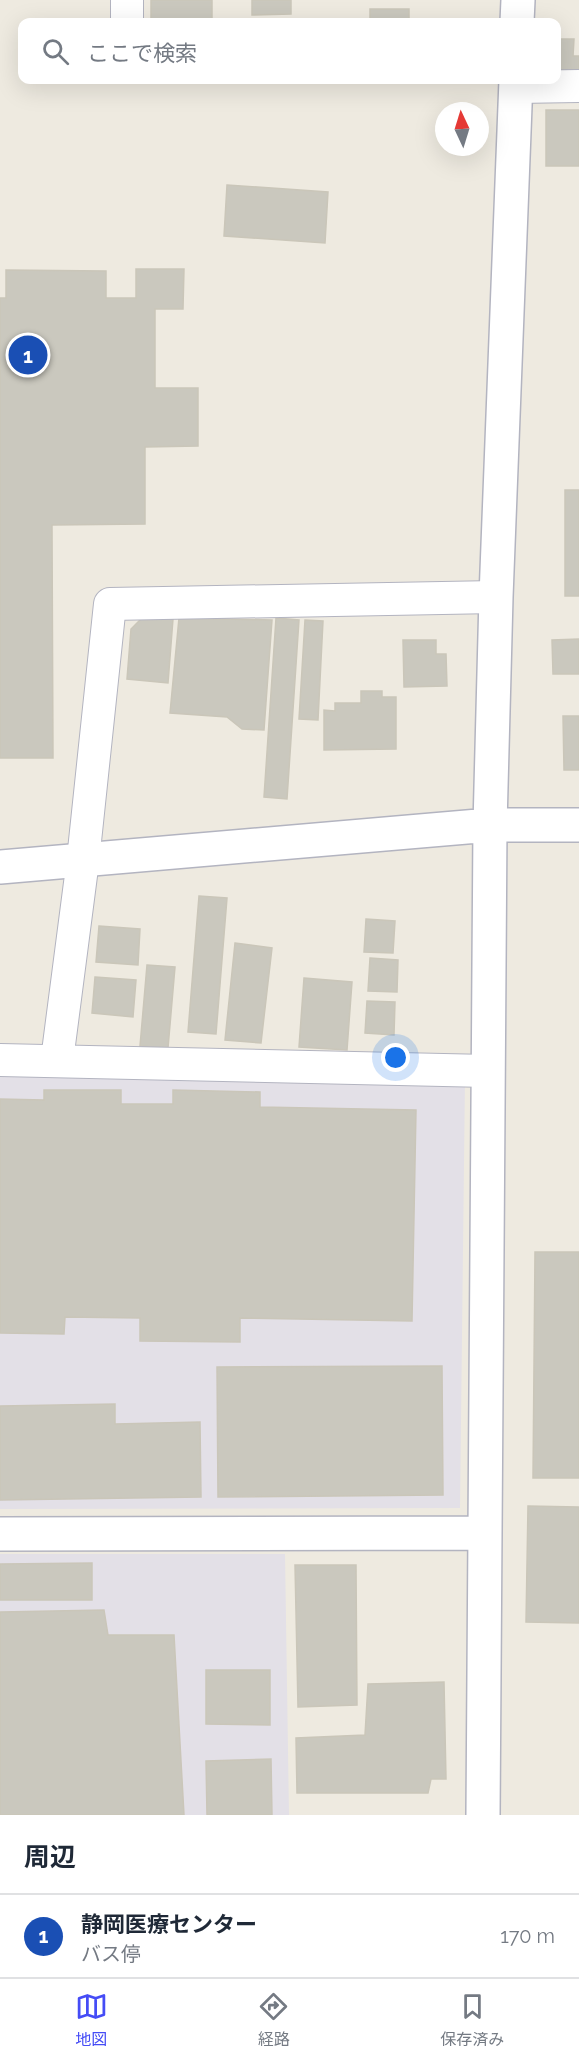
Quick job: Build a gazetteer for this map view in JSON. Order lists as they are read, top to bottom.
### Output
{
  "north": "top",
  "page": {
    "search": "ここで検索",
    "pins": "1",
    "heading": "周辺",
    "list": [
      {
        "mark": "1",
        "name": "静岡医療センター",
        "note": "バス停",
        "value": "170 m"
      }
    ],
    "nav": ["地図", "経路", "保存済み"]
  }
}
